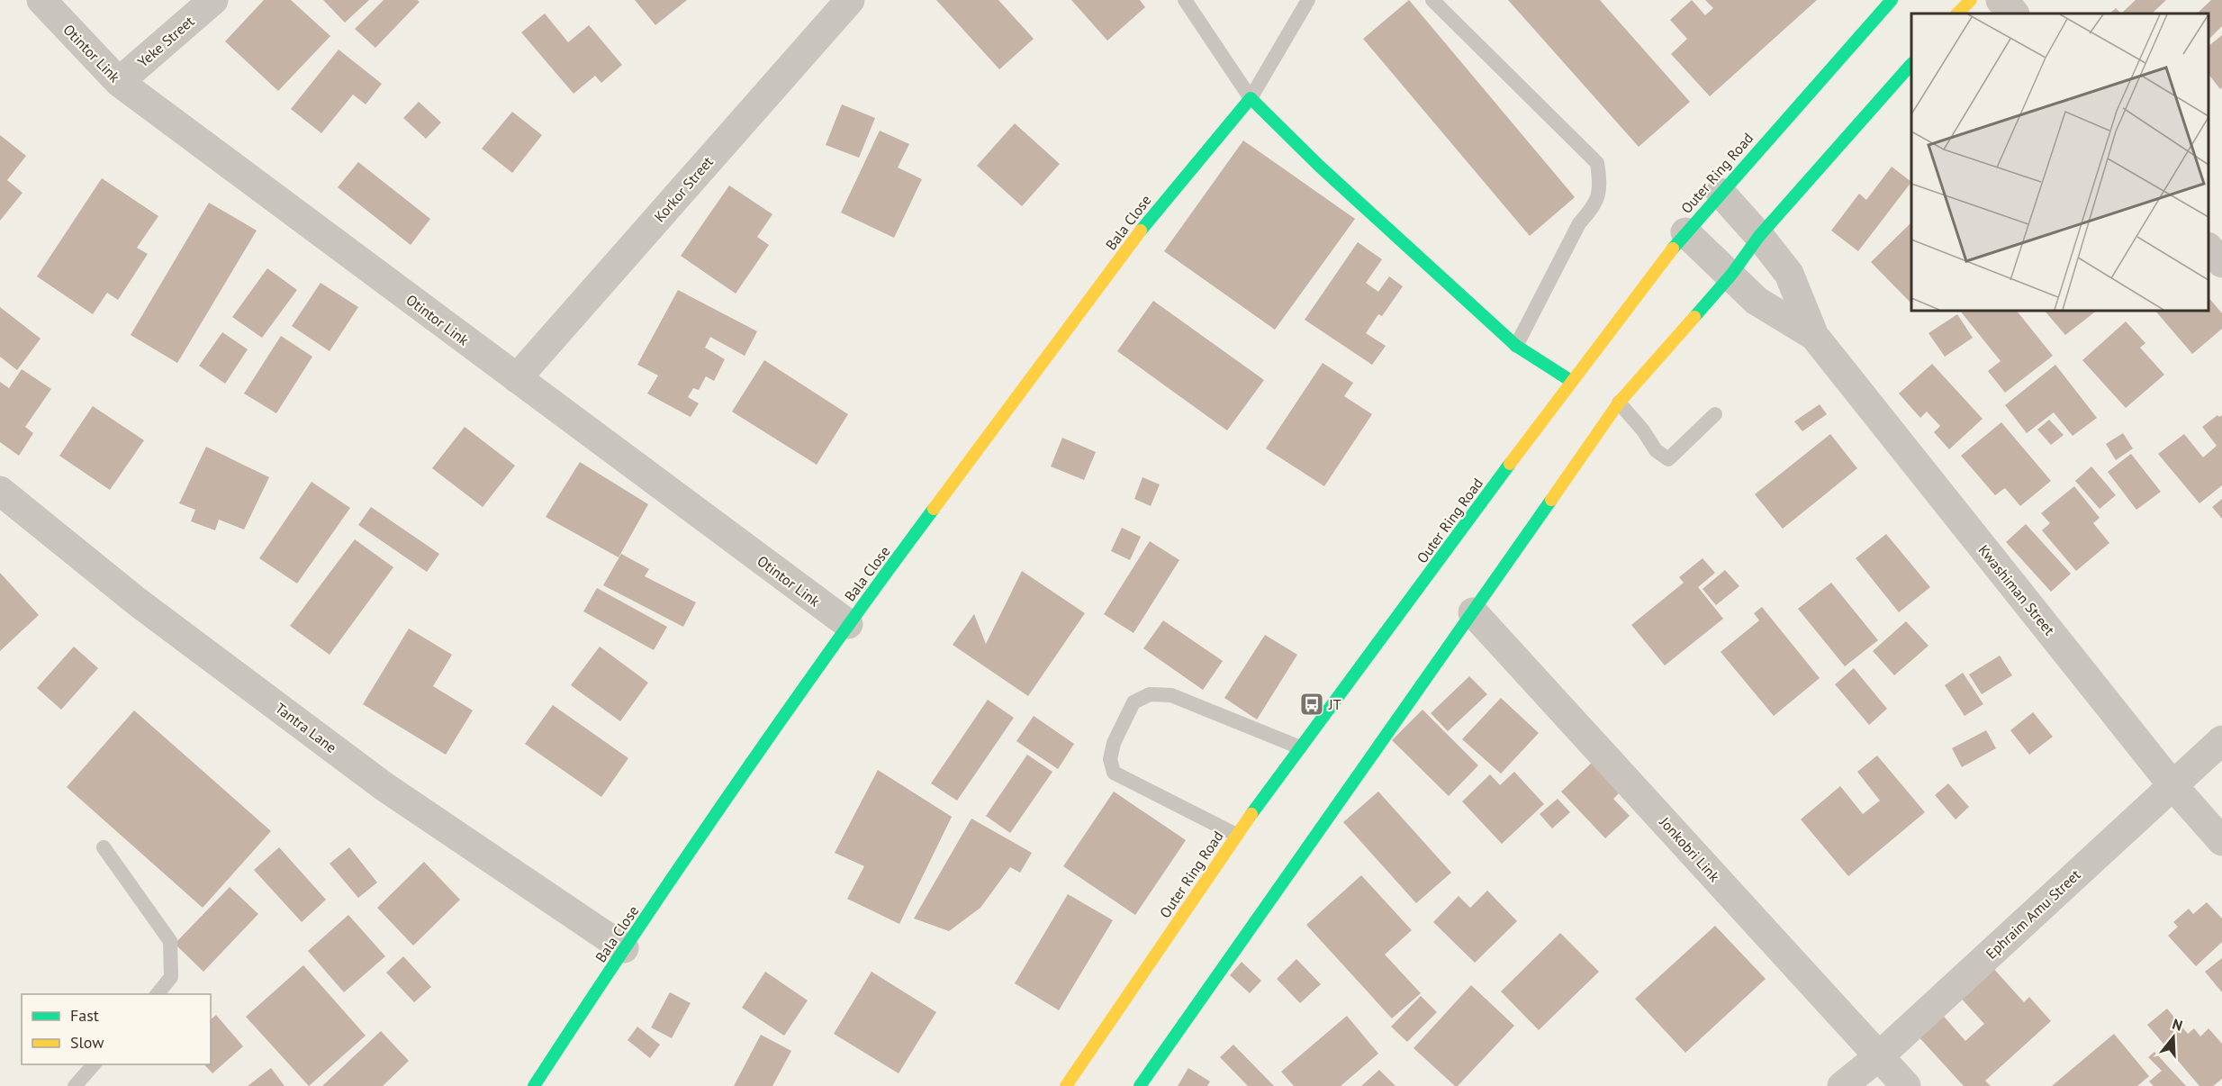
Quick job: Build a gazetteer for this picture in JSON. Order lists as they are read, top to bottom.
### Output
{
  "streets": {
    "main road": ["Outer Ring Road", "Bala Close"],
    "street": [
      "Yeke Street",
      "Otintor Link",
      "Korkor Street",
      "Kwashiman Street",
      "Tantra Lane",
      "Jonkobri Link",
      "Ephraim Amu Street"
    ]
  },
  "crossings": [
    ["Yeke Street", "Otintor Link"],
    ["Otintor Link", "Korkor Street"],
    ["Otintor Link", "Bala Close"],
    ["Outer Ring Road", "Kwashiman Street"],
    ["Bala Close", "Tantra Lane"],
    ["Kwashiman Street", "Ephraim Amu Street"],
    ["Jonkobri Link", "Ephraim Amu Street"]
  ],
  "places": {
    "bus stop": ["JT"]
  },
  "legend": ["Fast", "Slow"],
  "north": "top"
}
